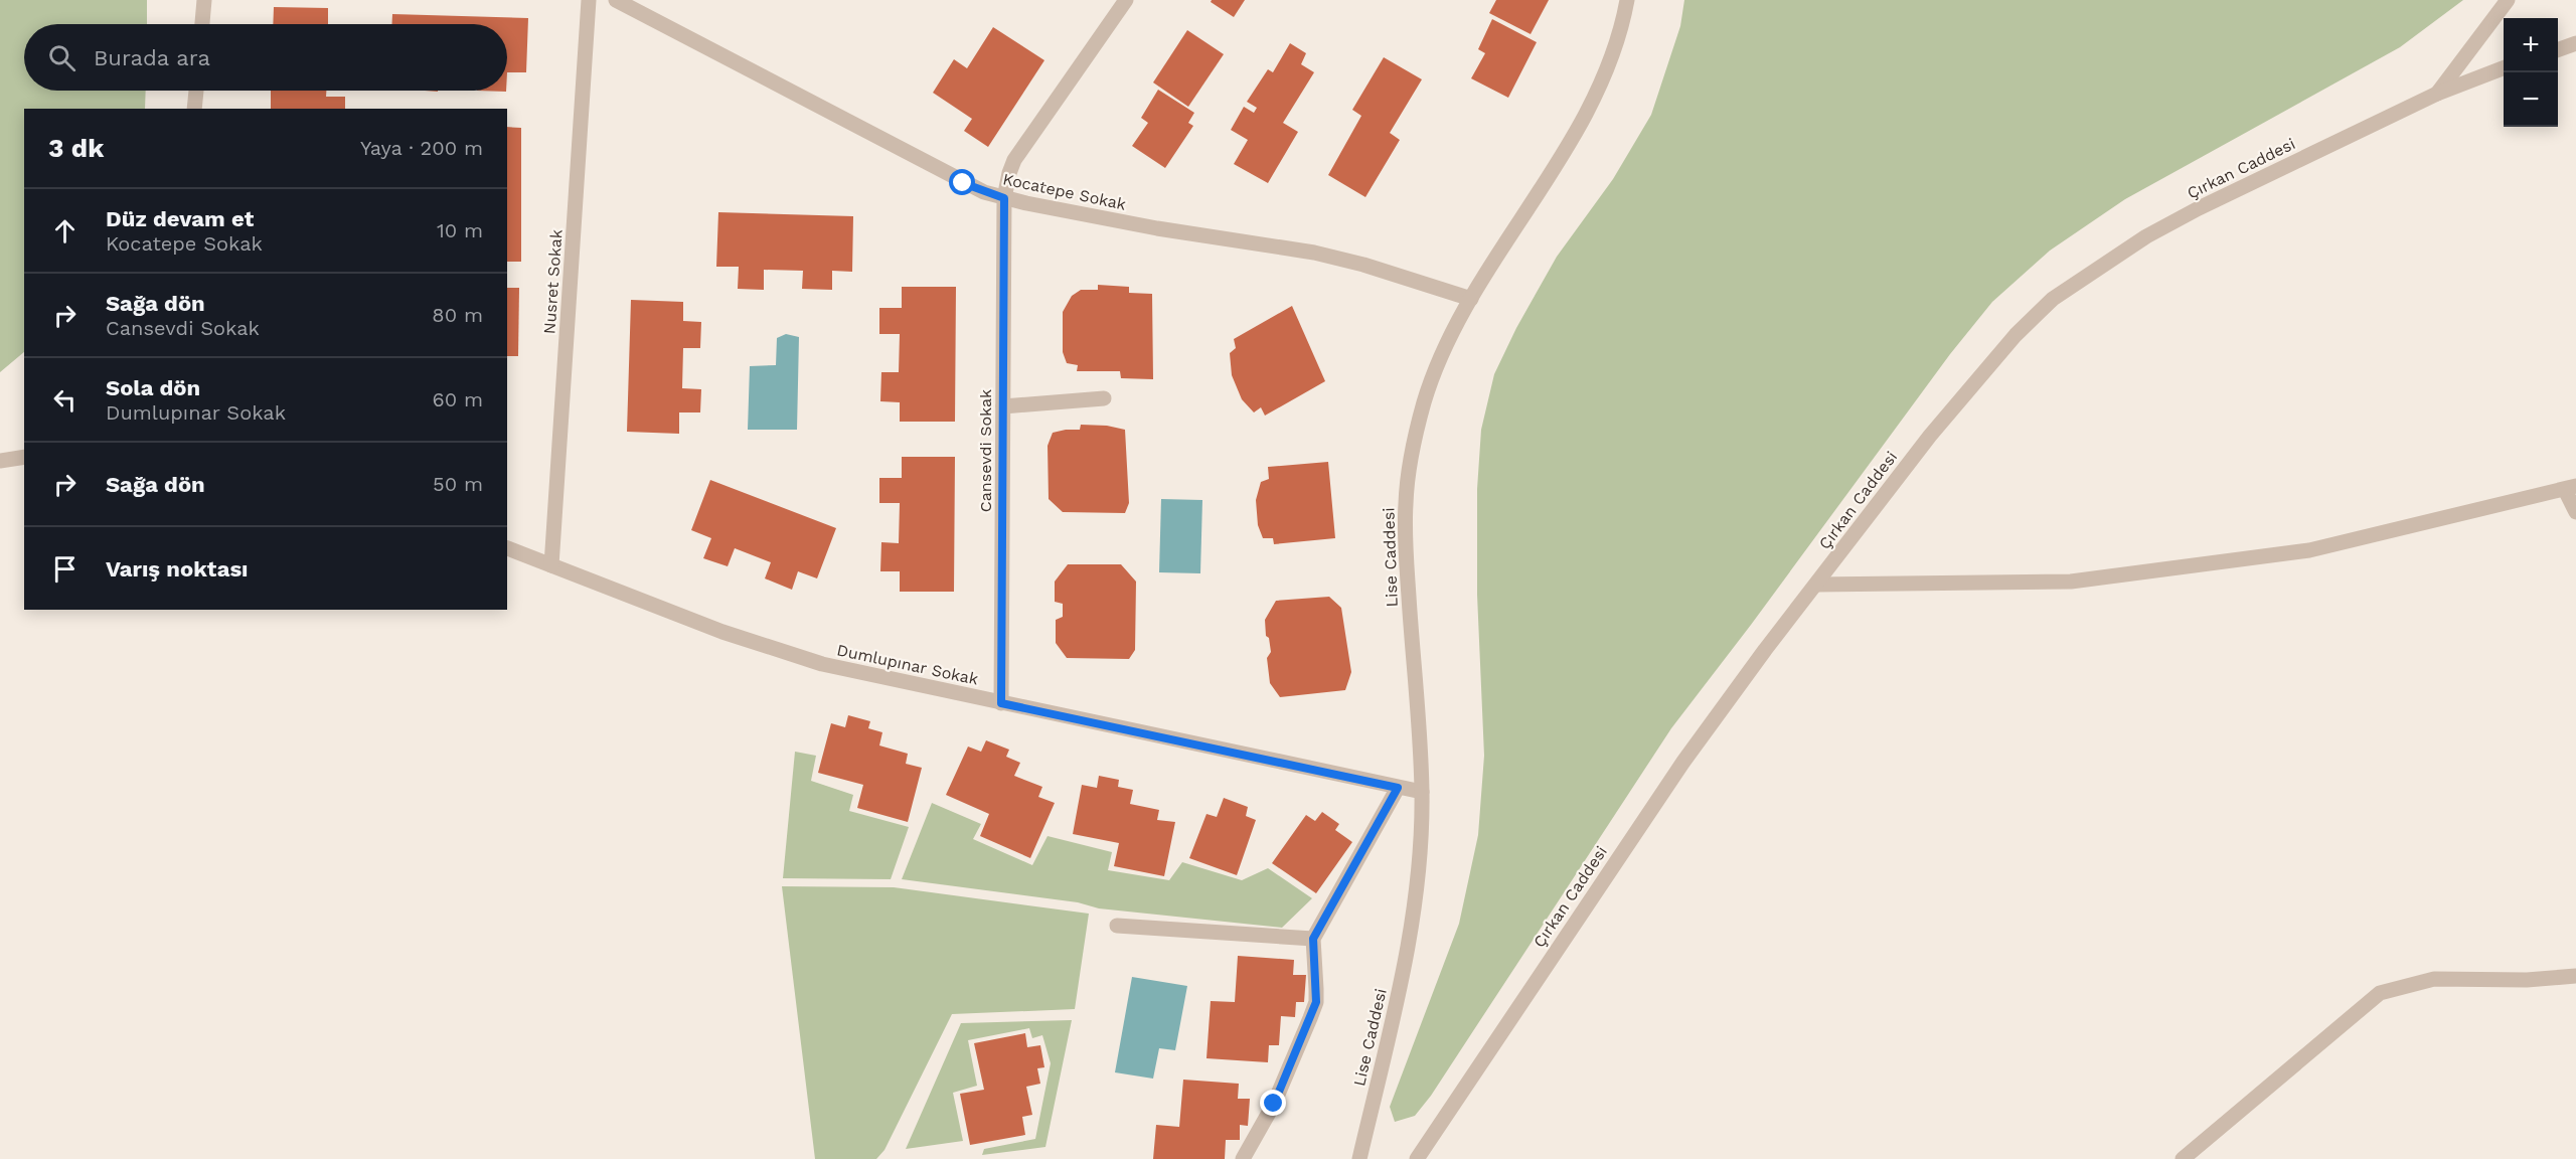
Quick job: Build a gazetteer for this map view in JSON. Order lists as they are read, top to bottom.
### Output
{
  "streets": {
    "street": [
      "Çırkan Caddesi",
      "Kocatepe Sokak",
      "Nusret Sokak",
      "Cansevdi Sokak",
      "Lise Caddesi",
      "Dumlupınar Sokak"
    ]
  },
  "crossings": [
    ["Kocatepe Sokak", "Cansevdi Sokak"],
    ["Kocatepe Sokak", "Lise Caddesi"],
    ["Nusret Sokak", "Dumlupınar Sokak"],
    ["Cansevdi Sokak", "Dumlupınar Sokak"],
    ["Lise Caddesi", "Dumlupınar Sokak"]
  ],
  "page": {
    "map_buttons": ["+", "−"],
    "search": "Burada ara",
    "heading": ["3 dk", "Yaya · 200 m"],
    "list": [
      ["Düz devam et", "Kocatepe Sokak", "10 m"],
      ["Sağa dön", "Cansevdi Sokak", "80 m"],
      ["Sola dön", "Dumlupınar Sokak", "60 m"],
      ["Sağa dön", "50 m"],
      "Varış noktası"
    ]
  }
}
